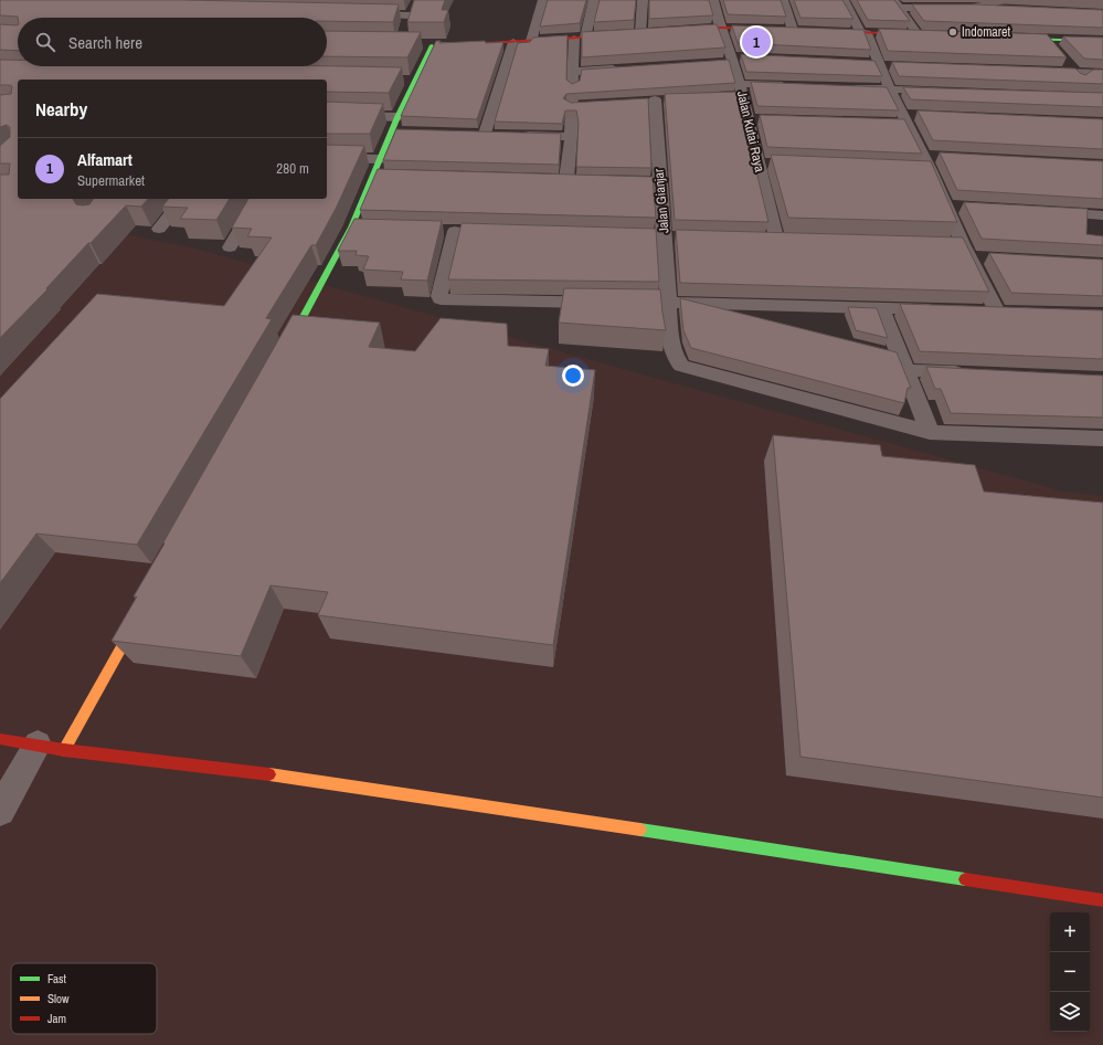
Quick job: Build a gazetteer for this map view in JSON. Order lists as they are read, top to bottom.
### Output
{
  "streets": {
    "street": ["Jalan Kutai Raya", "Jalan Gianjar"]
  },
  "places": ["Indomaret"],
  "legend": ["Fast", "Slow", "Jam"],
  "page": {
    "search": "Search here",
    "pins": "1",
    "heading": "Nearby",
    "list": [
      {
        "mark": "1",
        "name": "Alfamart",
        "note": "Supermarket",
        "value": "280 m"
      }
    ],
    "map_buttons": ["+", "−"]
  }
}
